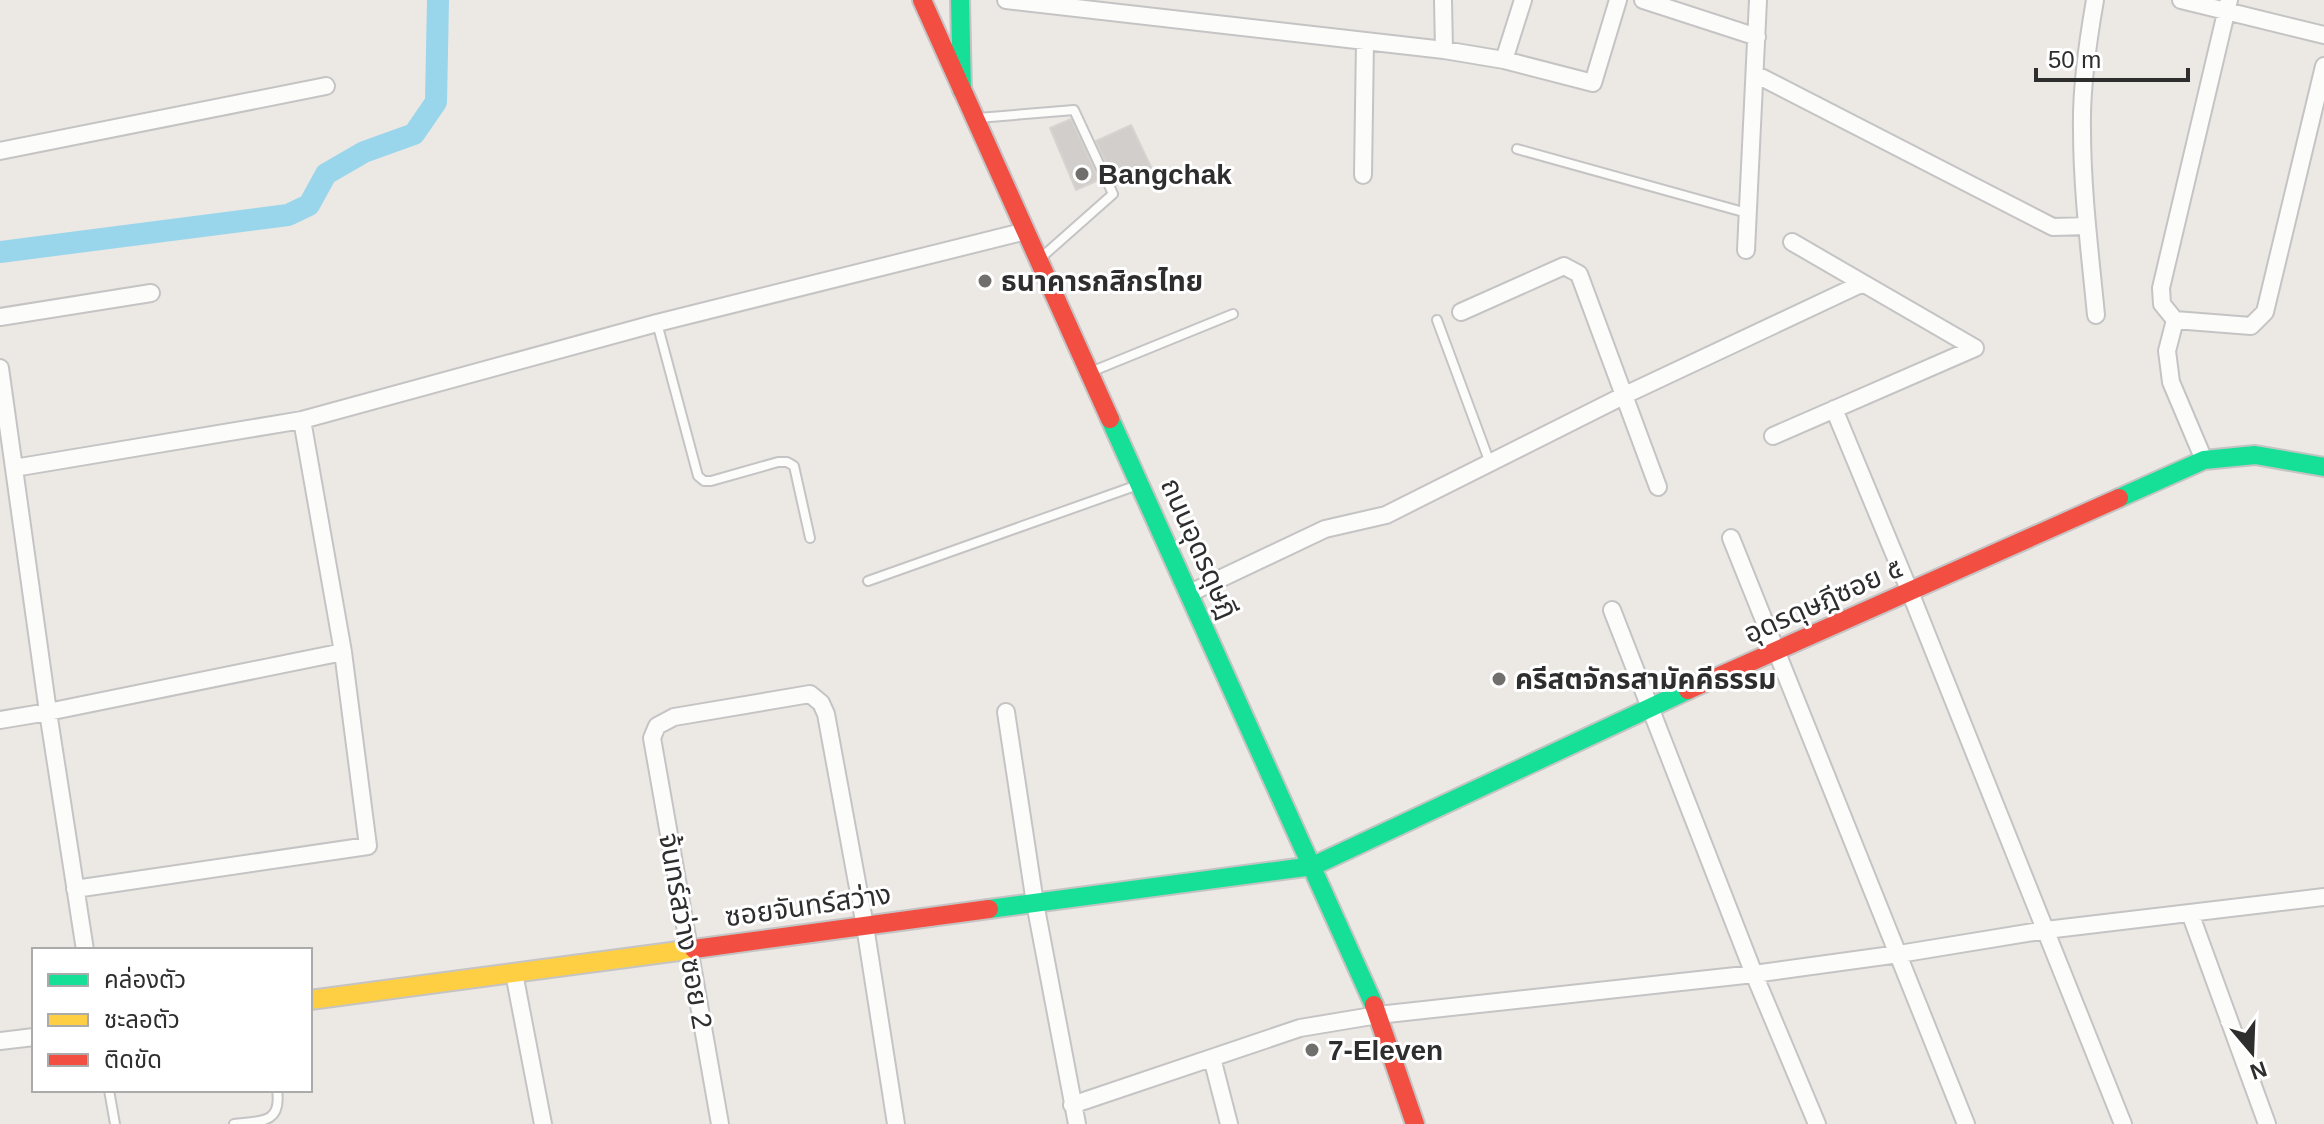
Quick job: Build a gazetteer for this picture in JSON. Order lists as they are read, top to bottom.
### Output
{
  "streets": {
    "street": [
      "ถนนอุดรดุษฎี",
      "อุดรดุษฎีซอย ๕",
      "ซอยจันทร์สว่าง",
      "จ้นทร์สว่าง ซอย 2"
    ]
  },
  "crossings": [
    ["ถนนอุดรดุษฎี", "อุดรดุษฎีซอย ๕"],
    ["ถนนอุดรดุษฎี", "ซอยจันทร์สว่าง"],
    ["อุดรดุษฎีซอย ๕", "ซอยจันทร์สว่าง"],
    ["ซอยจันทร์สว่าง", "จ้นทร์สว่าง ซอย 2"]
  ],
  "places": [
    "Bangchak",
    "ธนาคารกสิกรไทย",
    "ครีสตจักรสามัคคีธรรม",
    "7-Eleven"
  ],
  "legend": ["คล่องตัว", "ชะลอตัว", "ติดขัด"],
  "scale_bar": "50 m",
  "north": "bottom"
}
